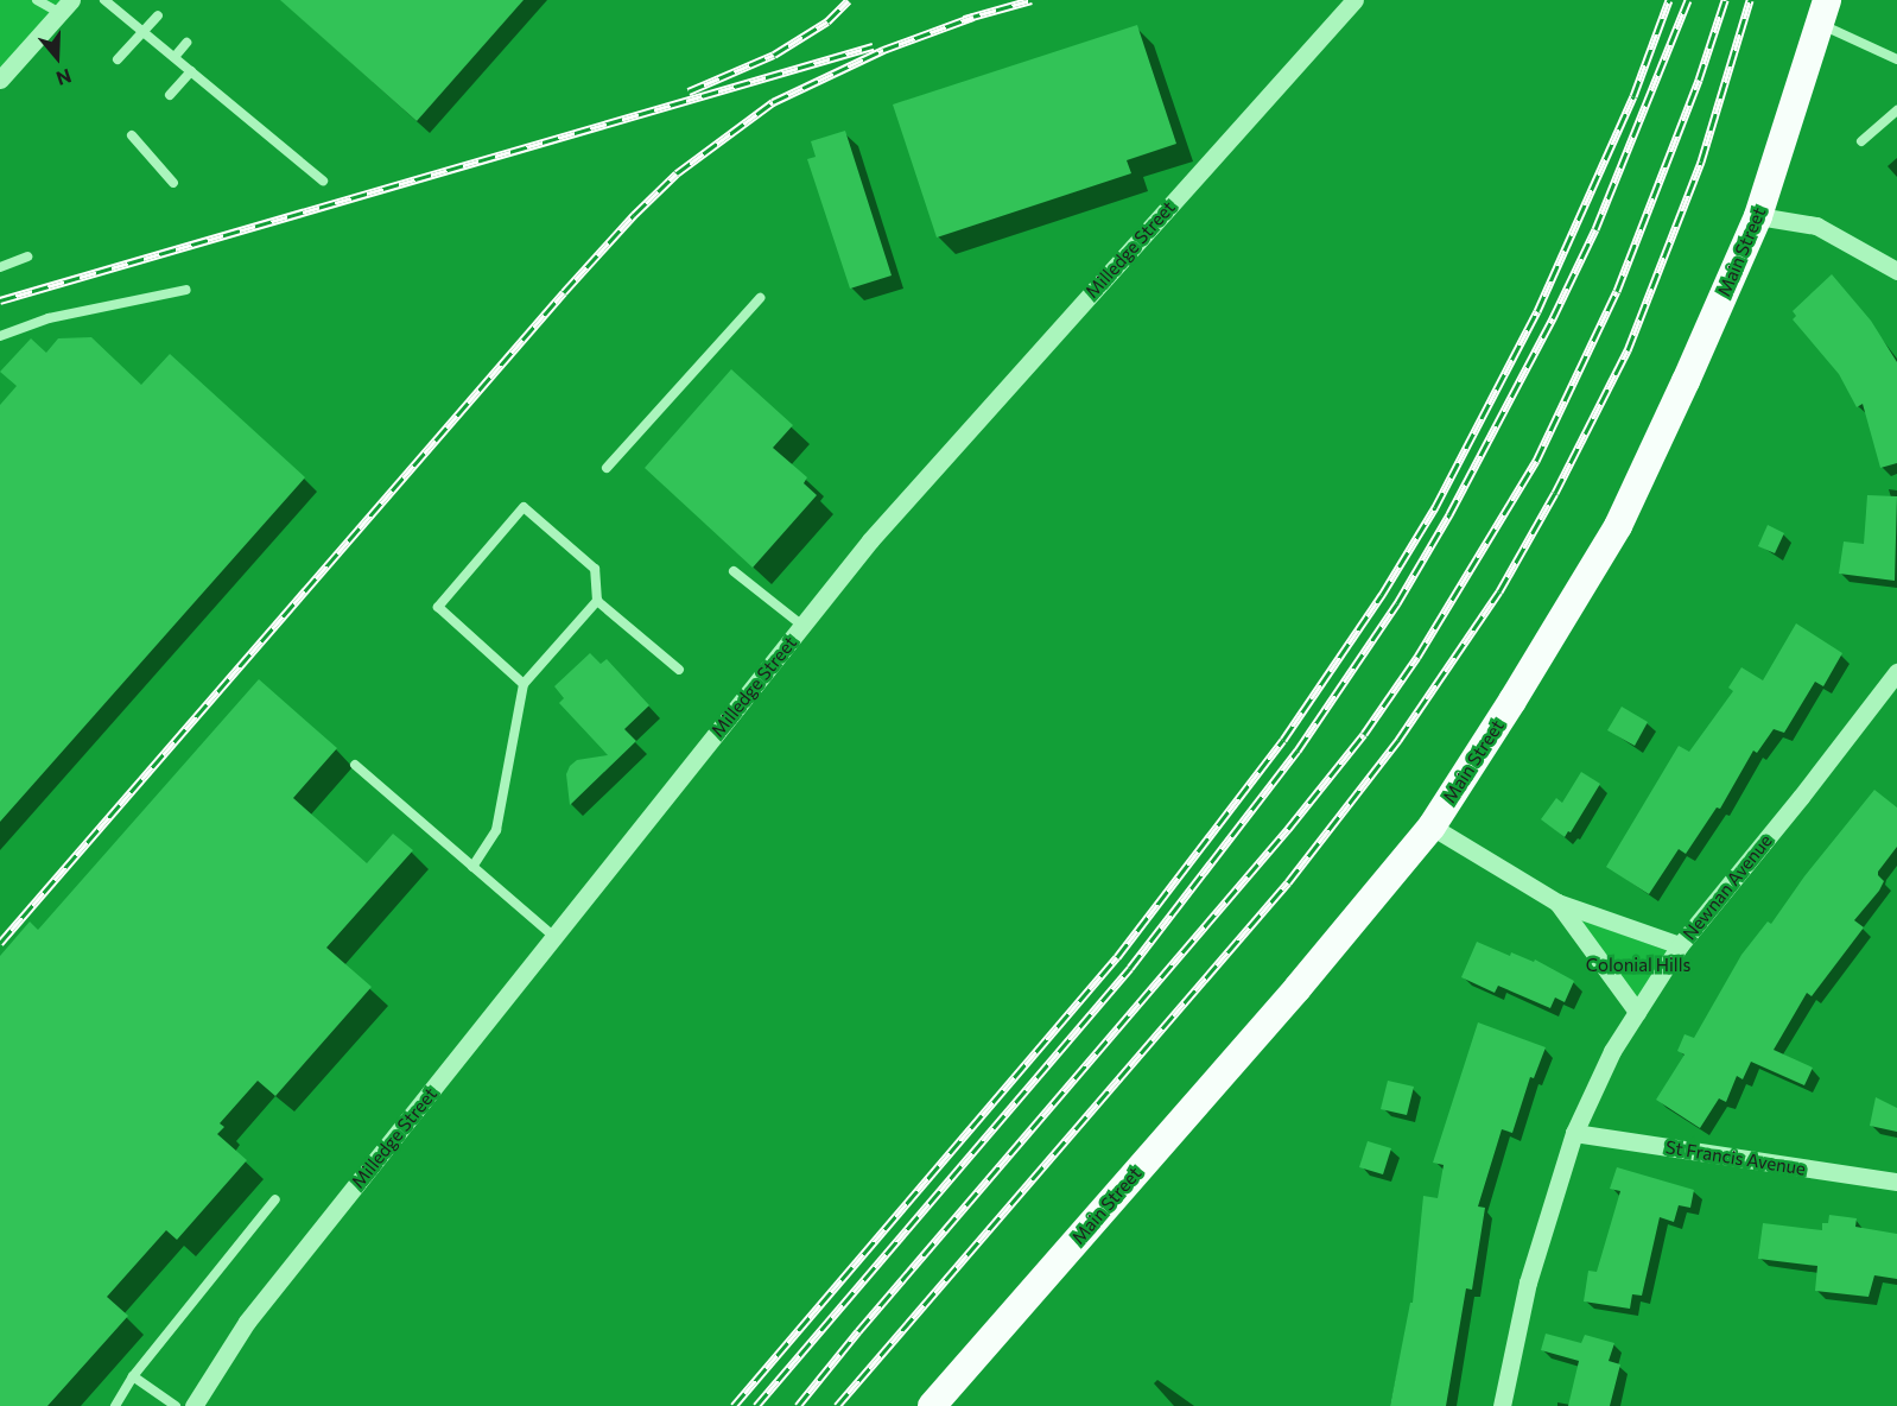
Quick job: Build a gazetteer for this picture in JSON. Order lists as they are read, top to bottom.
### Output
{
  "streets": {
    "main road": ["Main Street"],
    "street": ["Milledge Street", "Newnan Avenue", "St Francis Avenue"]
  },
  "crossings": [
    ["Newnan Avenue", "St Francis Avenue"]
  ],
  "parks": ["Colonial Hills"],
  "north": "bottom"
}
